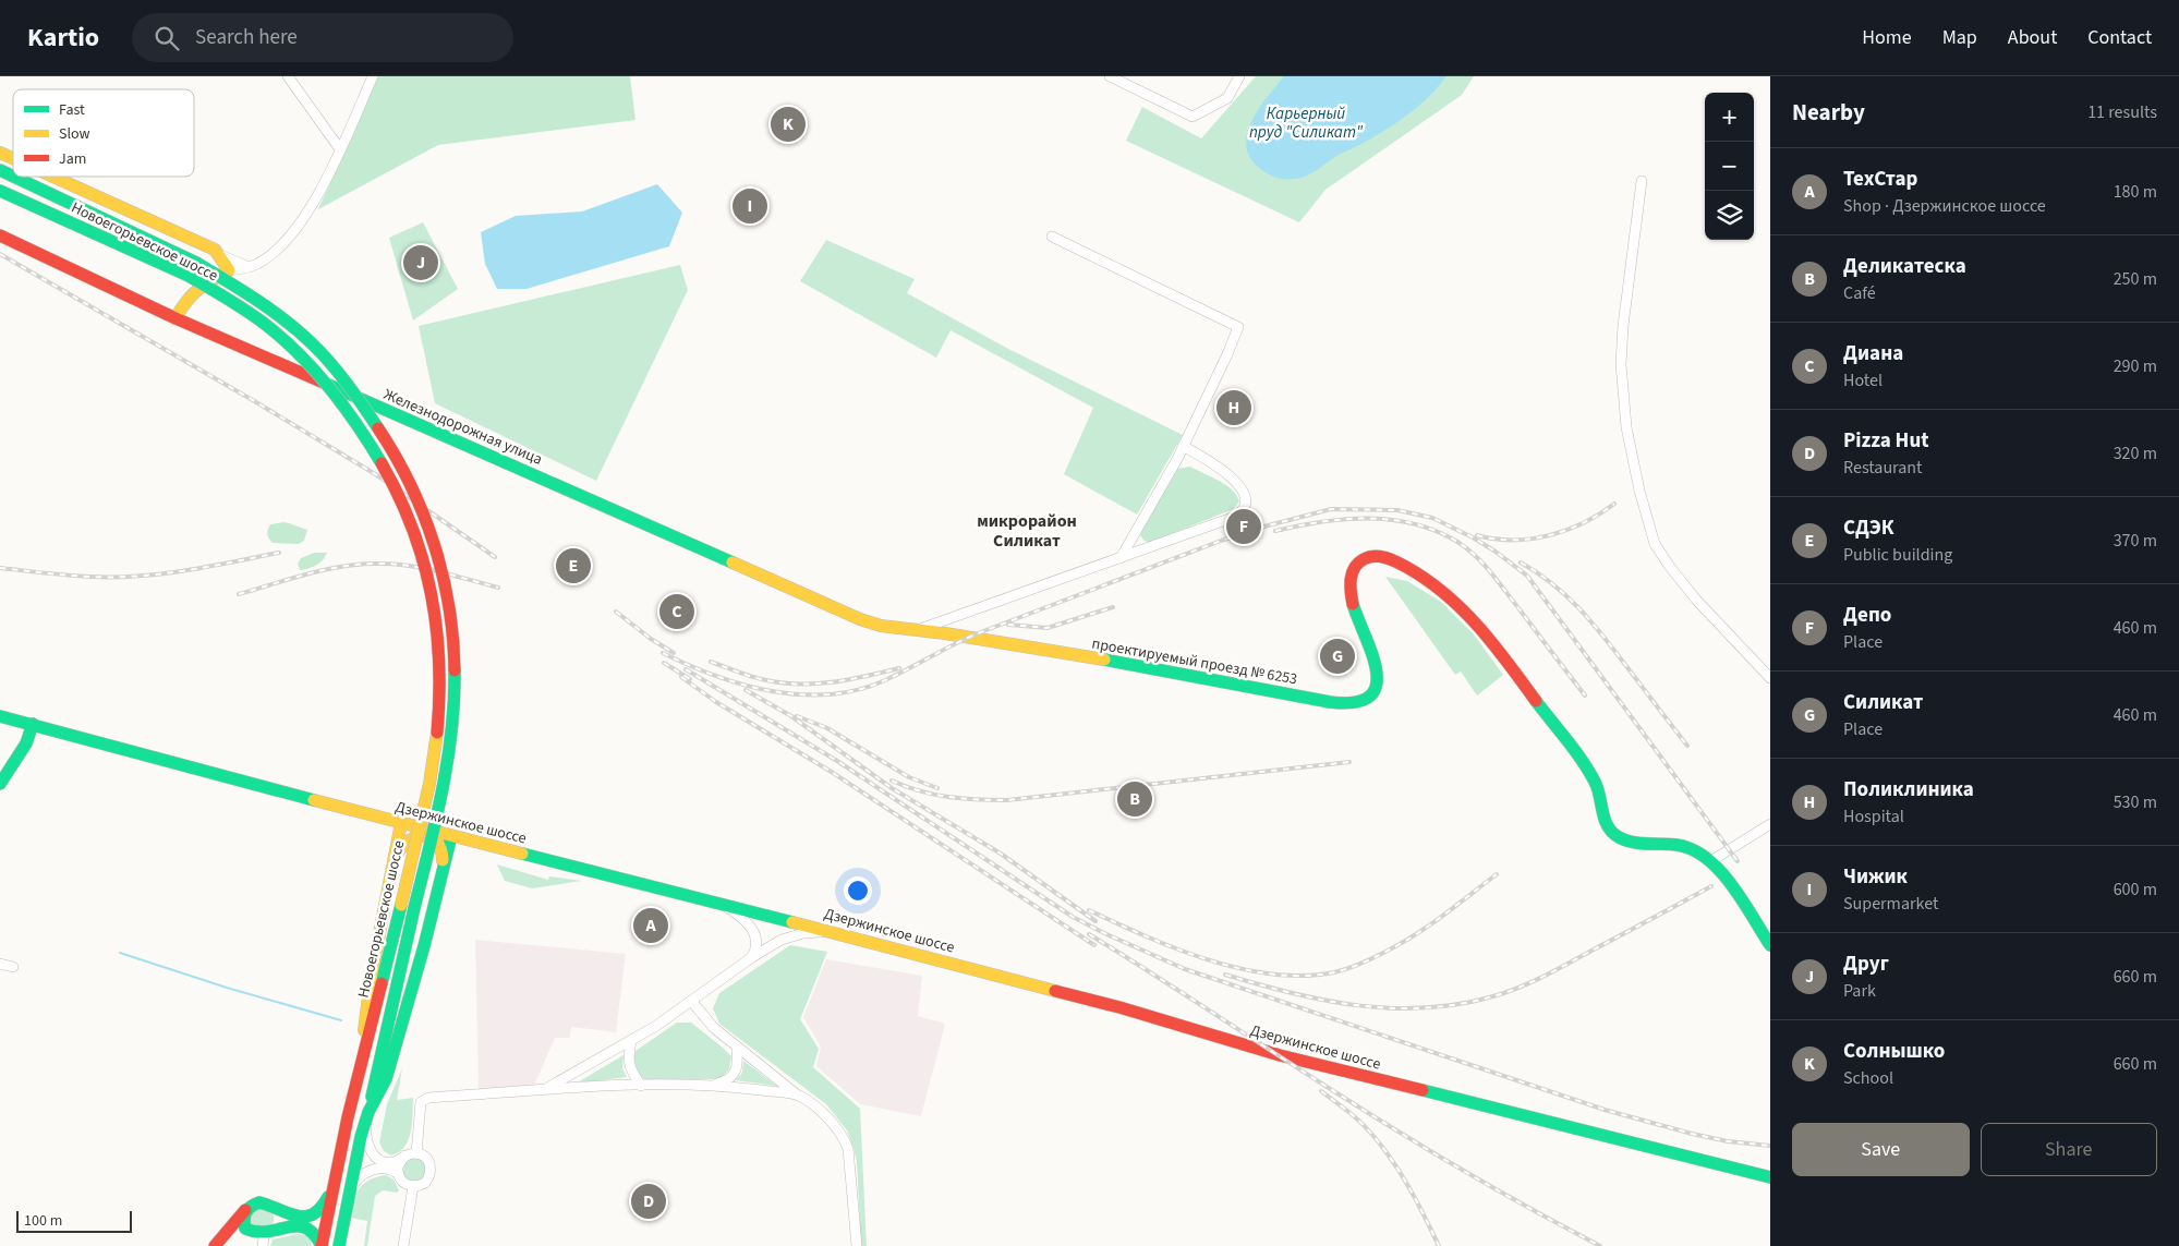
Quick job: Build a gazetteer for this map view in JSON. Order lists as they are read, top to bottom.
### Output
{
  "streets": {
    "main road": [
      "Новоегорьевское шоссе",
      "Железнодорожная улица",
      "проектируемый проезд № 6253",
      "Дзержинское шоссе"
    ]
  },
  "crossings": [
    ["Железнодорожная улица", "проектируемый проезд № 6253"]
  ],
  "districts": ["микрорайон Силикат"],
  "water": ["Карьерный пруд \"Силикат\""],
  "legend": ["Fast", "Slow", "Jam"],
  "scale_bar": "100 m",
  "page": {
    "header": "Kartio",
    "search": "Search here",
    "nav": [
      "Home",
      "Map",
      "About",
      "Contact"
    ],
    "heading": ["Nearby", "11 results"],
    "map_buttons": ["+", "−"],
    "pins": [
      "K",
      "I",
      "J",
      "H",
      "F",
      "E",
      "C",
      "G",
      "B",
      "A",
      "D"
    ],
    "list": [
      {
        "mark": "A",
        "name": "ТехСтар",
        "note": "Shop · Дзержинское шоссе",
        "value": "180 m"
      },
      {
        "mark": "B",
        "name": "Деликатеска",
        "note": "Café",
        "value": "250 m"
      },
      {
        "mark": "C",
        "name": "Диана",
        "note": "Hotel",
        "value": "290 m"
      },
      {
        "mark": "D",
        "name": "Pizza Hut",
        "note": "Restaurant",
        "value": "320 m"
      },
      {
        "mark": "E",
        "name": "СДЭК",
        "note": "Public building",
        "value": "370 m"
      },
      {
        "mark": "F",
        "name": "Депо",
        "note": "Place",
        "value": "460 m"
      },
      {
        "mark": "G",
        "name": "Силикат",
        "note": "Place",
        "value": "460 m"
      },
      {
        "mark": "H",
        "name": "Поликлиника",
        "note": "Hospital",
        "value": "530 m"
      },
      {
        "mark": "I",
        "name": "Чижик",
        "note": "Supermarket",
        "value": "600 m"
      },
      {
        "mark": "J",
        "name": "Друг",
        "note": "Park",
        "value": "660 m"
      },
      {
        "mark": "K",
        "name": "Солнышко",
        "note": "School",
        "value": "660 m"
      }
    ],
    "buttons": ["Save", "Share"],
    "scale": "100 m"
  }
}
